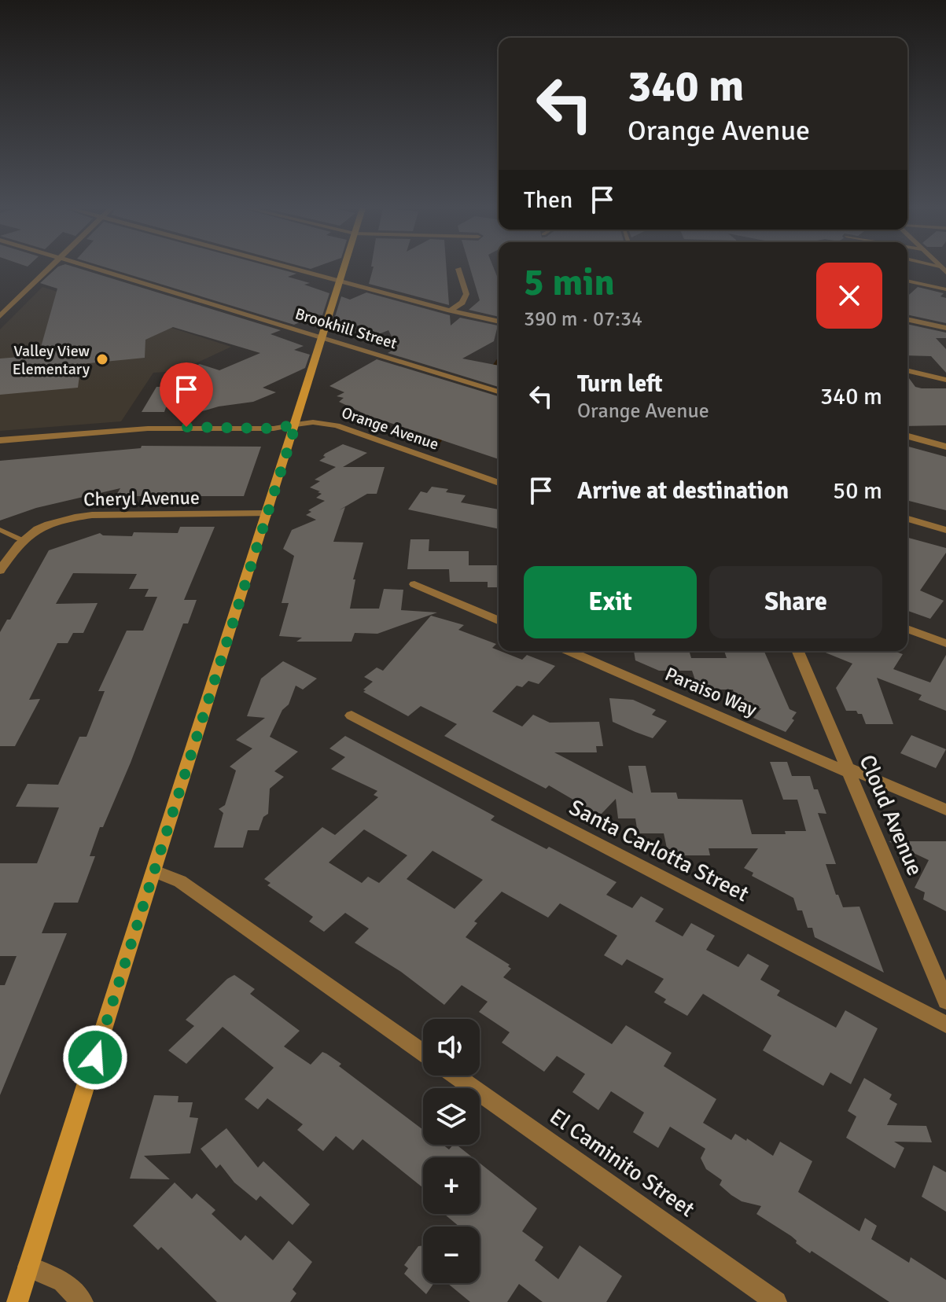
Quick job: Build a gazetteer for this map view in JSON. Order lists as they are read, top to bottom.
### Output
{
  "streets": {
    "street": [
      "Brookhill Street",
      "Orange Avenue",
      "Cheryl Avenue",
      "Paraiso Way",
      "Cloud Avenue",
      "Santa Carlotta Street",
      "El Caminito Street"
    ]
  },
  "crossings": [
    ["Paraiso Way", "Cloud Avenue"]
  ],
  "places": ["Valley View Elementary"],
  "page": {
    "turn": ["340 m", "Orange Avenue"],
    "then": "Then",
    "heading": ["5 min", "390 m · 07:34"],
    "list": [
      {
        "name": "Turn left",
        "note": "Orange Avenue",
        "value": "340 m"
      },
      {
        "name": "Arrive at destination",
        "value": "50 m"
      }
    ],
    "buttons": ["Exit", "Share"],
    "map_buttons": ["+", "−"]
  }
}
